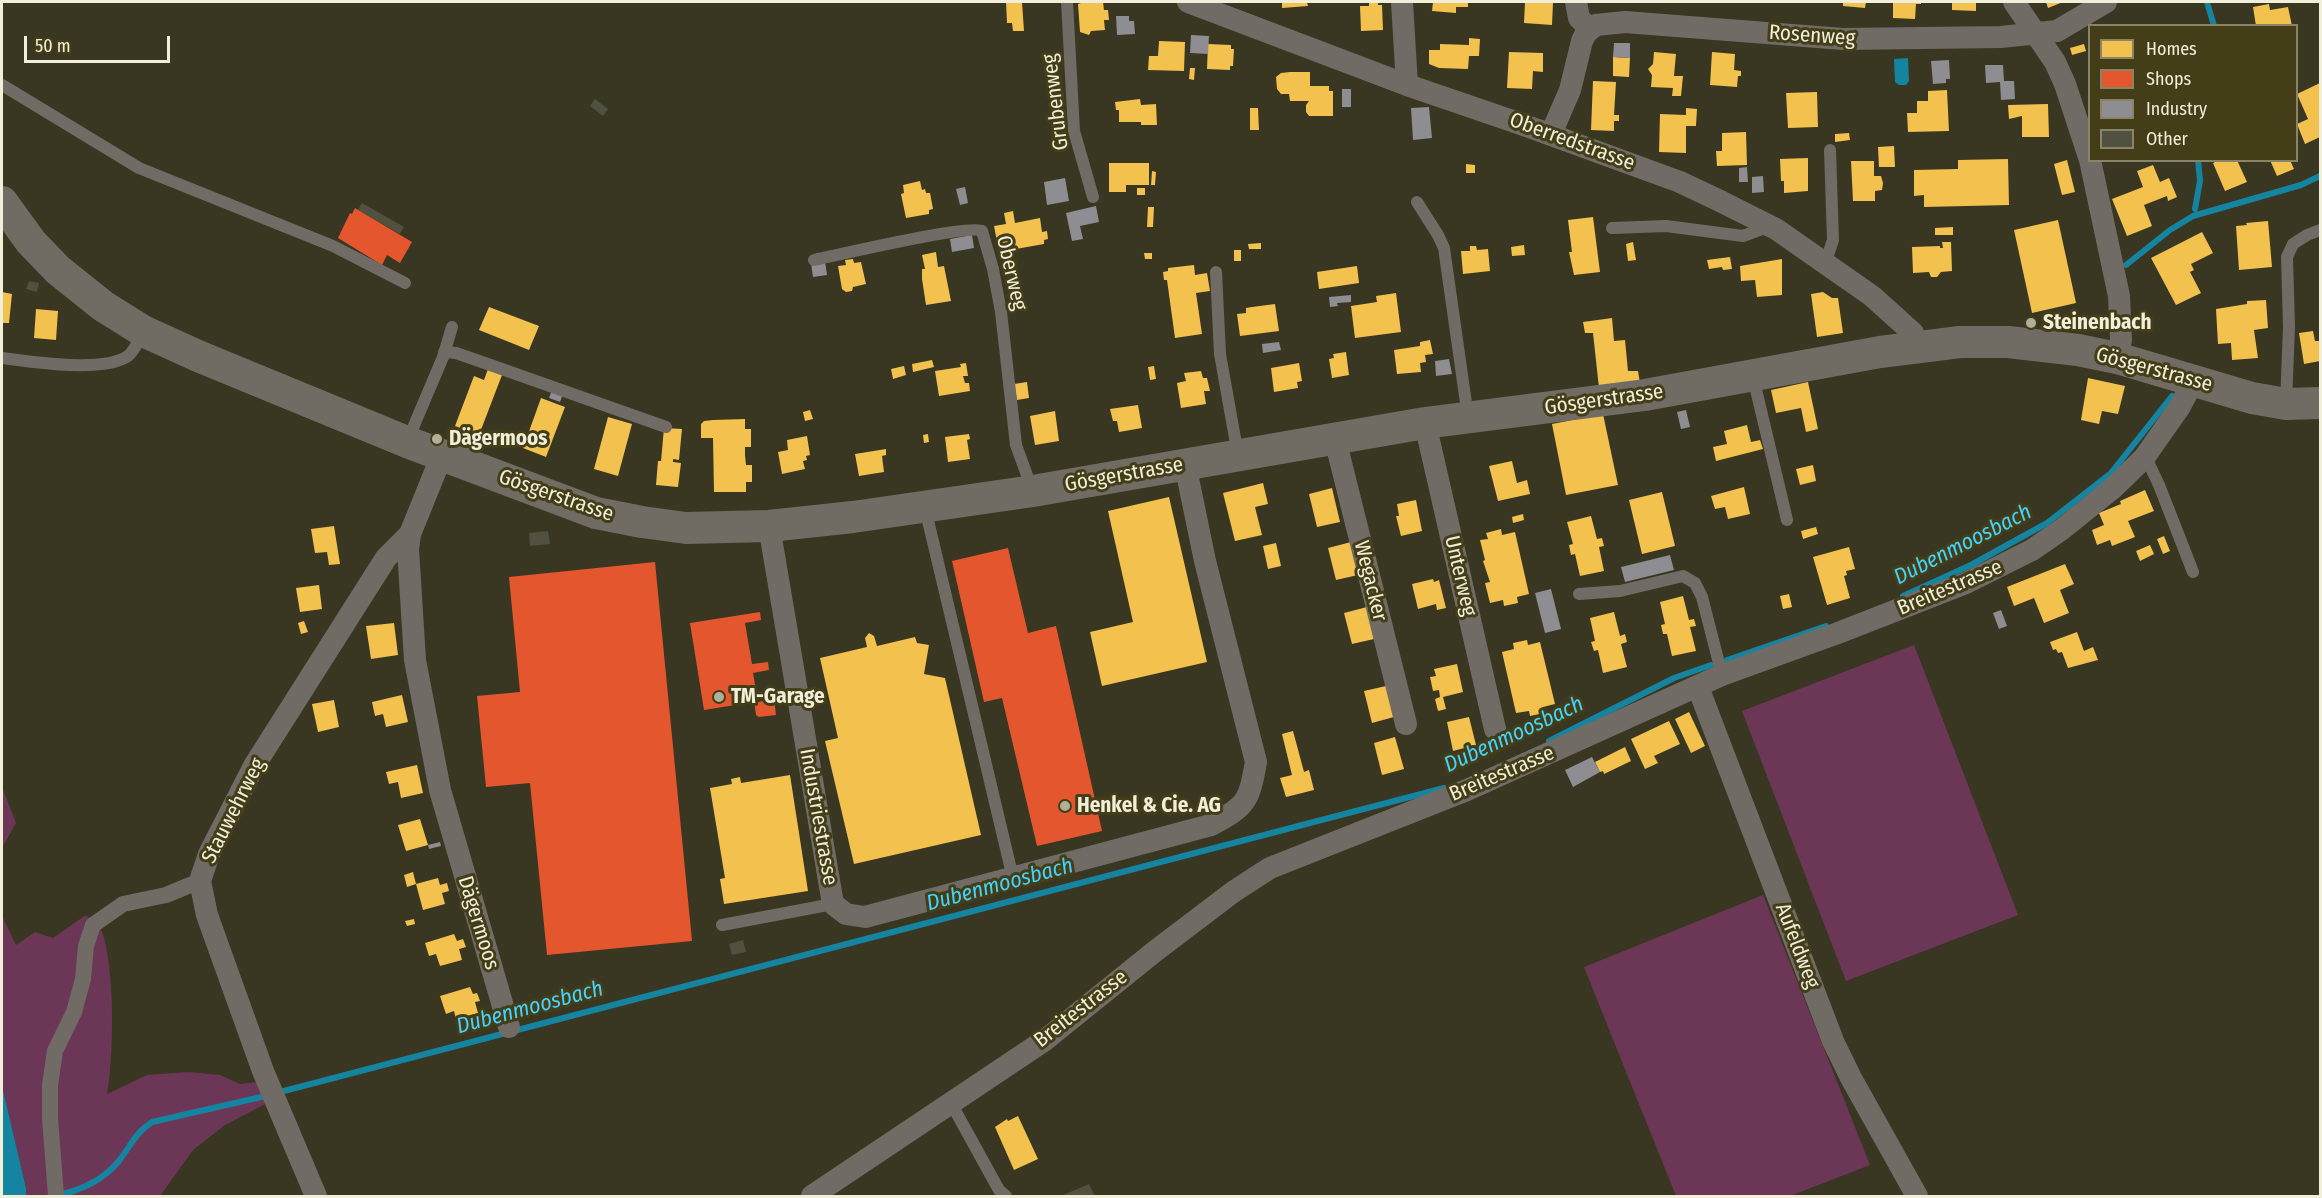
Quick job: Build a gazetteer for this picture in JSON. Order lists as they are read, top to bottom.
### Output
{
  "streets": {
    "main road": ["Gösgerstrasse"],
    "street": [
      "Rosenweg",
      "Oberredstrasse",
      "Unterweg",
      "Wegacker",
      "Breitestrasse",
      "Stauwehrweg",
      "Industriestrasse",
      "Dägermoos",
      "Aufeldweg"
    ],
    "lane": ["Grubenweg", "Oberweg"]
  },
  "crossings": [
    ["Oberredstrasse", "Gösgerstrasse"],
    ["Oberweg", "Gösgerstrasse"],
    ["Gösgerstrasse", "Unterweg"],
    ["Gösgerstrasse", "Wegacker"],
    ["Gösgerstrasse", "Breitestrasse"],
    ["Gösgerstrasse", "Stauwehrweg"],
    ["Gösgerstrasse", "Industriestrasse"],
    ["Breitestrasse", "Aufeldweg"],
    ["Stauwehrweg", "Dägermoos"]
  ],
  "water": ["Dubenmoosbach"],
  "places": [
    "Steinenbach",
    "Dägermoos",
    "TM-Garage",
    "Henkel & Cie. AG"
  ],
  "legend": [
    "Homes",
    "Shops",
    "Industry",
    "Other"
  ],
  "scale_bar": "50 m"
}
